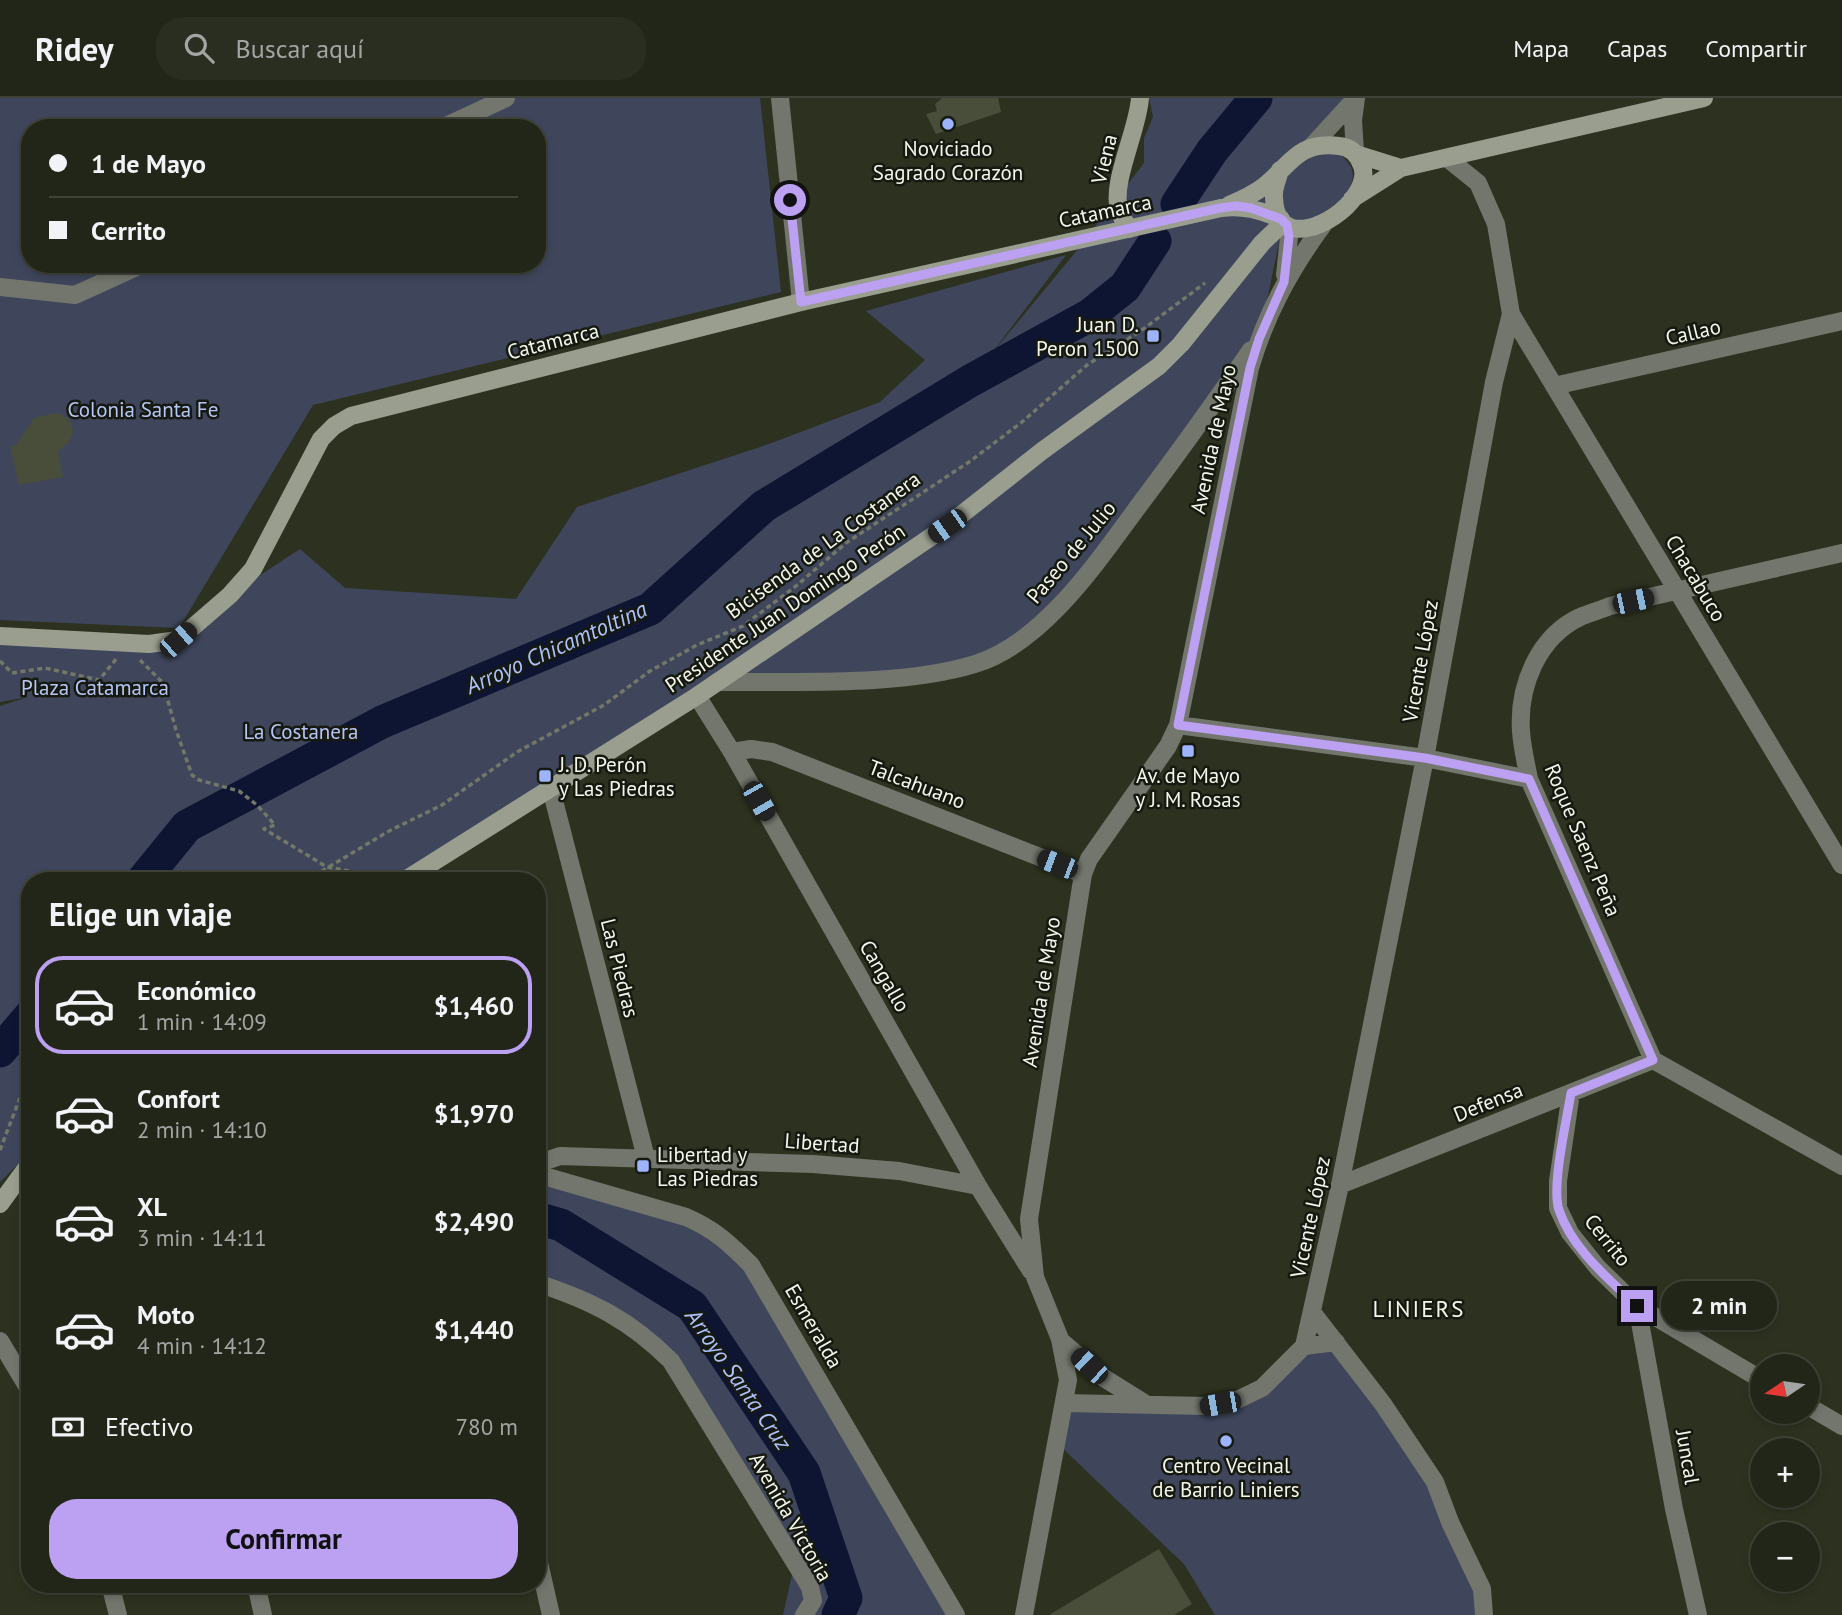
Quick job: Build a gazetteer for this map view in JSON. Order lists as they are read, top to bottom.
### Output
{
  "streets": {
    "street": [
      "Viena",
      "Catamarca",
      "Callao",
      "Avenida de Mayo",
      "Paseo de Julio",
      "Chacabuco",
      "Presidente Juan Domingo Perón",
      "Vicente López",
      "Talcahuano",
      "Roque Saenz Peña",
      "Las Piedras",
      "Cangallo",
      "Defensa",
      "Libertad",
      "Cerrito",
      "Esmeralda",
      "Juncal",
      "Avenida Victoria"
    ],
    "path": ["Bicisenda de La Costanera"]
  },
  "crossings": [
    ["Viena", "Catamarca"],
    ["Catamarca", "Avenida de Mayo"],
    ["Catamarca", "Presidente Juan Domingo Perón"],
    ["Callao", "Chacabuco"],
    ["Avenida de Mayo", "Paseo de Julio"],
    ["Avenida de Mayo", "Presidente Juan Domingo Perón"],
    ["Avenida de Mayo", "Talcahuano"],
    ["Avenida de Mayo", "Cangallo"],
    ["Paseo de Julio", "Presidente Juan Domingo Perón"],
    ["Chacabuco", "Vicente López"],
    ["Chacabuco", "Roque Saenz Peña"],
    ["Presidente Juan Domingo Perón", "Las Piedras"],
    ["Presidente Juan Domingo Perón", "Cangallo"],
    ["Vicente López", "Defensa"],
    ["Talcahuano", "Cangallo"],
    ["Roque Saenz Peña", "Defensa"],
    ["Las Piedras", "Libertad"],
    ["Cangallo", "Libertad"],
    ["Defensa", "Cerrito"],
    ["Cerrito", "Juncal"]
  ],
  "districts": ["LINIERS"],
  "water": ["Arroyo Chicamtoltina", "Arroyo Santa Cruz"],
  "parks": ["Colonia Santa Fe", "Plaza Catamarca", "La Costanera"],
  "places": {
    "other": ["Noviciado Sagrado Corazón", "Centro Vecinal de Barrio Liniers"],
    "transit": [
      "Juan D. Peron 1500",
      "Av. de Mayo y J. M. Rosas",
      "J. D. Perón y Las Piedras",
      "Libertad y Las Piedras"
    ]
  },
  "north": "left",
  "page": {
    "header": "Ridey",
    "search": "Buscar aquí",
    "nav": ["Mapa", "Capas", "Compartir"],
    "banner": ["1 de Mayo", "Cerrito"],
    "heading": "Elige un viaje",
    "list": [
      {
        "name": "Económico",
        "note": "1 min · 14:09",
        "value": "$1,460"
      },
      {
        "name": "Confort",
        "note": "2 min · 14:10",
        "value": "$1,970"
      },
      {
        "name": "XL",
        "note": "3 min · 14:11",
        "value": "$2,490"
      },
      {
        "name": "Moto",
        "note": "4 min · 14:12",
        "value": "$1,440"
      }
    ],
    "bubble": "2 min",
    "map_buttons": ["+", "−"],
    "pay": ["Efectivo", "780 m"],
    "buttons": "Confirmar"
  }
}
